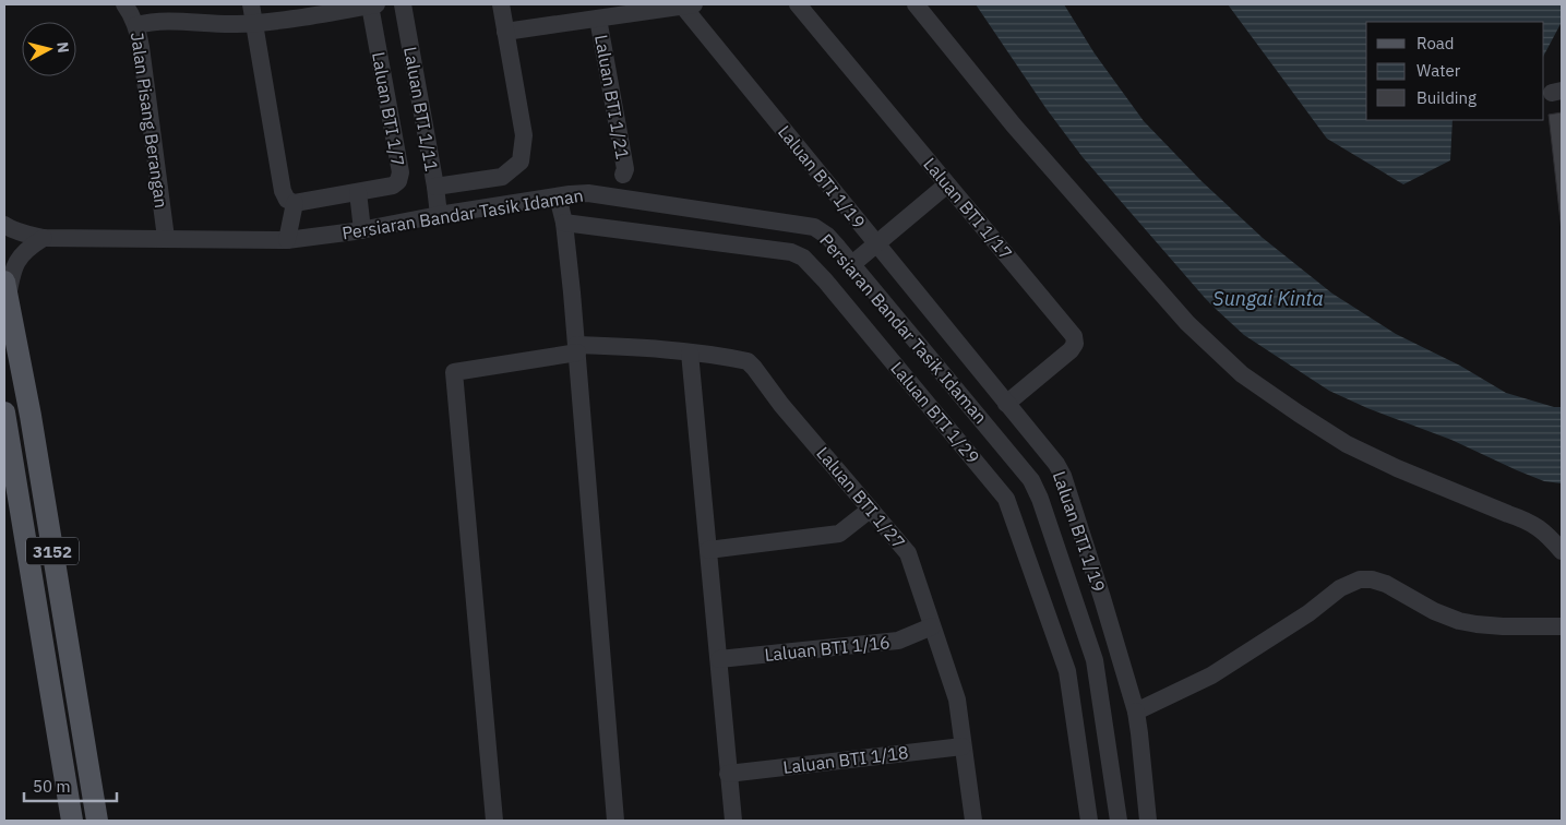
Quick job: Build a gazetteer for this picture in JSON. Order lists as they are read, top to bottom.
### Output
{
  "streets": {
    "main road": ["3152"],
    "street": [
      "Laluan BTI 1/21",
      "Laluan BTI 1/7",
      "Laluan BTI 1/11",
      "Jalan Pisang Berangan",
      "Laluan BTI 1/19",
      "Laluan BTI 1/17",
      "Persiaran Bandar Tasik Idaman",
      "Laluan BTI 1/29",
      "Laluan BTI 1/27",
      "Laluan BTI 1/16",
      "Laluan BTI 1/18"
    ]
  },
  "crossings": [
    ["Laluan BTI 1/11", "Persiaran Bandar Tasik Idaman"],
    ["Jalan Pisang Berangan", "Persiaran Bandar Tasik Idaman"],
    ["Laluan BTI 1/19", "Laluan BTI 1/17"],
    ["Laluan BTI 1/27", "Laluan BTI 1/16"],
    ["Laluan BTI 1/27", "Laluan BTI 1/18"]
  ],
  "water": ["Sungai Kinta"],
  "legend": ["Road", "Water", "Building"],
  "scale_bar": "50 m",
  "north": "right"
}
